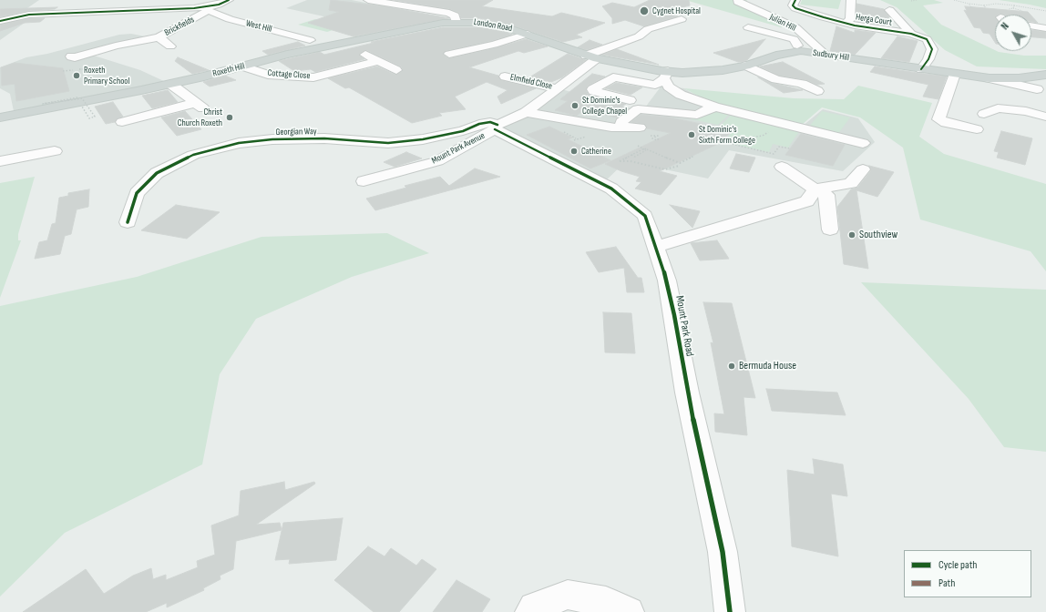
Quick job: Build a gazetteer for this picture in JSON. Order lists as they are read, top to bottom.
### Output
{
  "streets": {
    "main road": ["London Road", "Sudbury Hill", "Roxeth Hill"],
    "street": [
      "Herga Court",
      "Julian Hill",
      "Brickfields",
      "West Hill",
      "Cottage Close",
      "Elmfield Close",
      "Georgian Way",
      "Mount Park Avenue",
      "Mount Park Road"
    ]
  },
  "crossings": [
    ["Julian Hill", "Sudbury Hill"],
    ["London Road", "Sudbury Hill"],
    ["London Road", "Roxeth Hill"],
    ["London Road", "Mount Park Avenue"],
    ["Brickfields", "West Hill"],
    ["Roxeth Hill", "Cottage Close"],
    ["Elmfield Close", "Mount Park Avenue"],
    ["Georgian Way", "Mount Park Avenue"],
    ["Georgian Way", "Mount Park Road"],
    ["Mount Park Avenue", "Mount Park Road"]
  ],
  "places": [
    "Cygnet Hospital",
    "Roxeth Primary School",
    "St Dominic's College Chapel",
    "Christ Church Roxeth",
    "St Dominic's Sixth Form College",
    "Catherine",
    "Southview",
    "Bermuda House"
  ],
  "legend": ["Cycle path", "Path"],
  "north": "top left"
}
